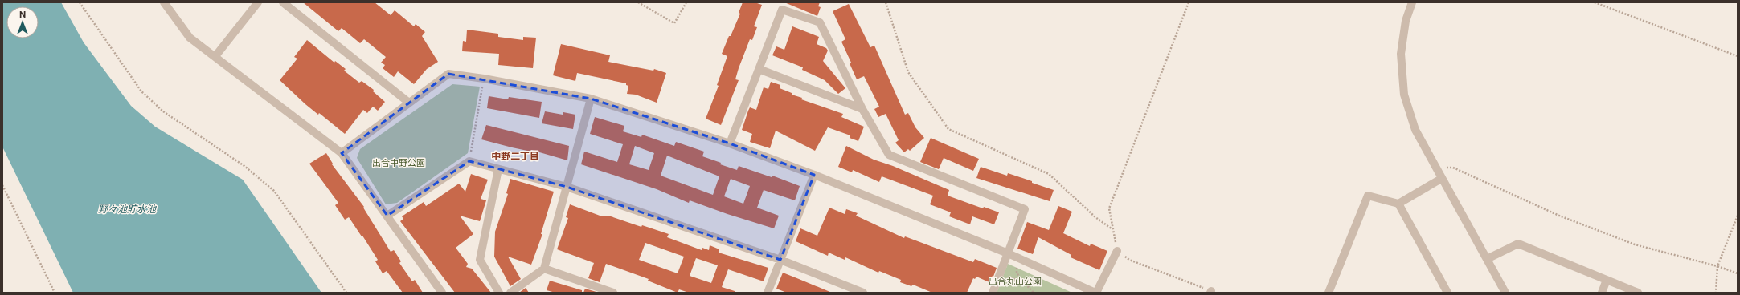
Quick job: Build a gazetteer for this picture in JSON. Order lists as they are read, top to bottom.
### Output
{
  "districts": ["中野二丁目"],
  "water": ["野々池貯水池"],
  "parks": ["出合中野公園", "出合丸山公園"],
  "north": "top"
}
